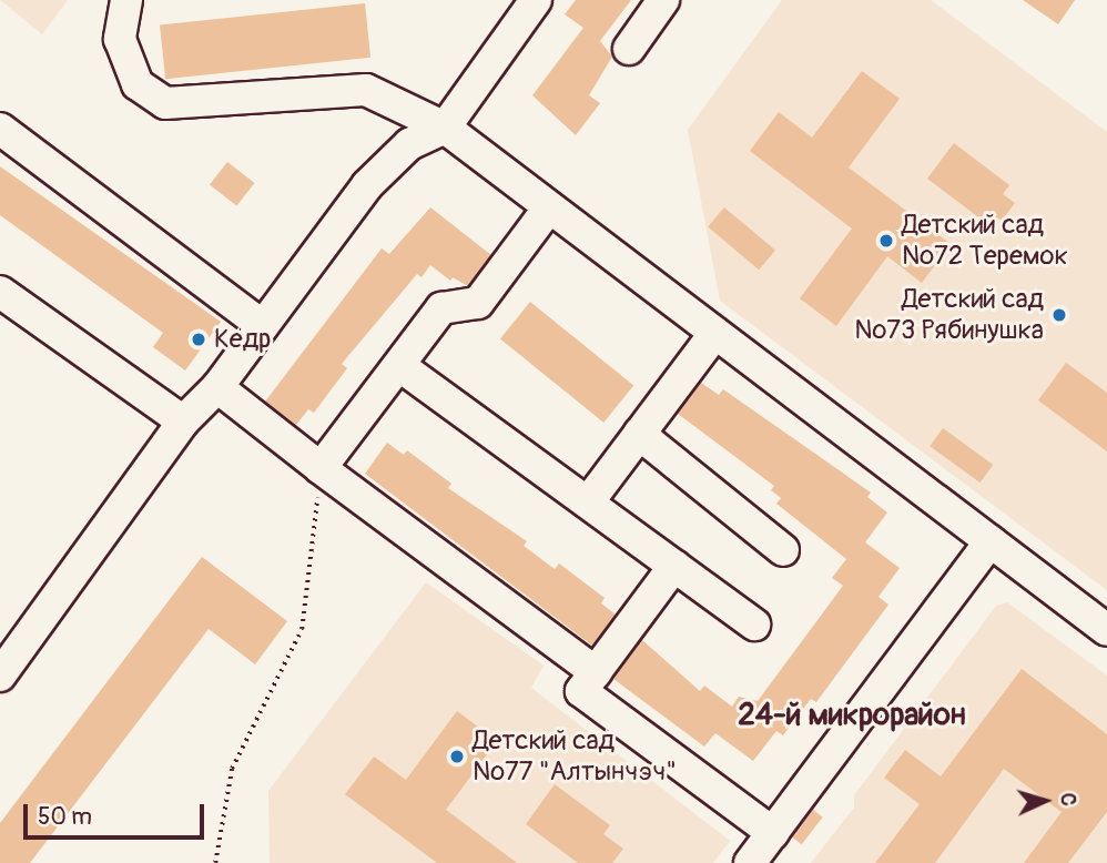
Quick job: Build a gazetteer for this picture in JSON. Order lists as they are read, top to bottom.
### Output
{
  "districts": ["24-й микрорайон"],
  "places": [
    "Детский сад №72 Теремок",
    "Детский сад №73 Рябинушка",
    "Кедр",
    "Детский сад №77 \"Алтынчэч\""
  ],
  "scale_bar": "50 m",
  "north": "right"
}
